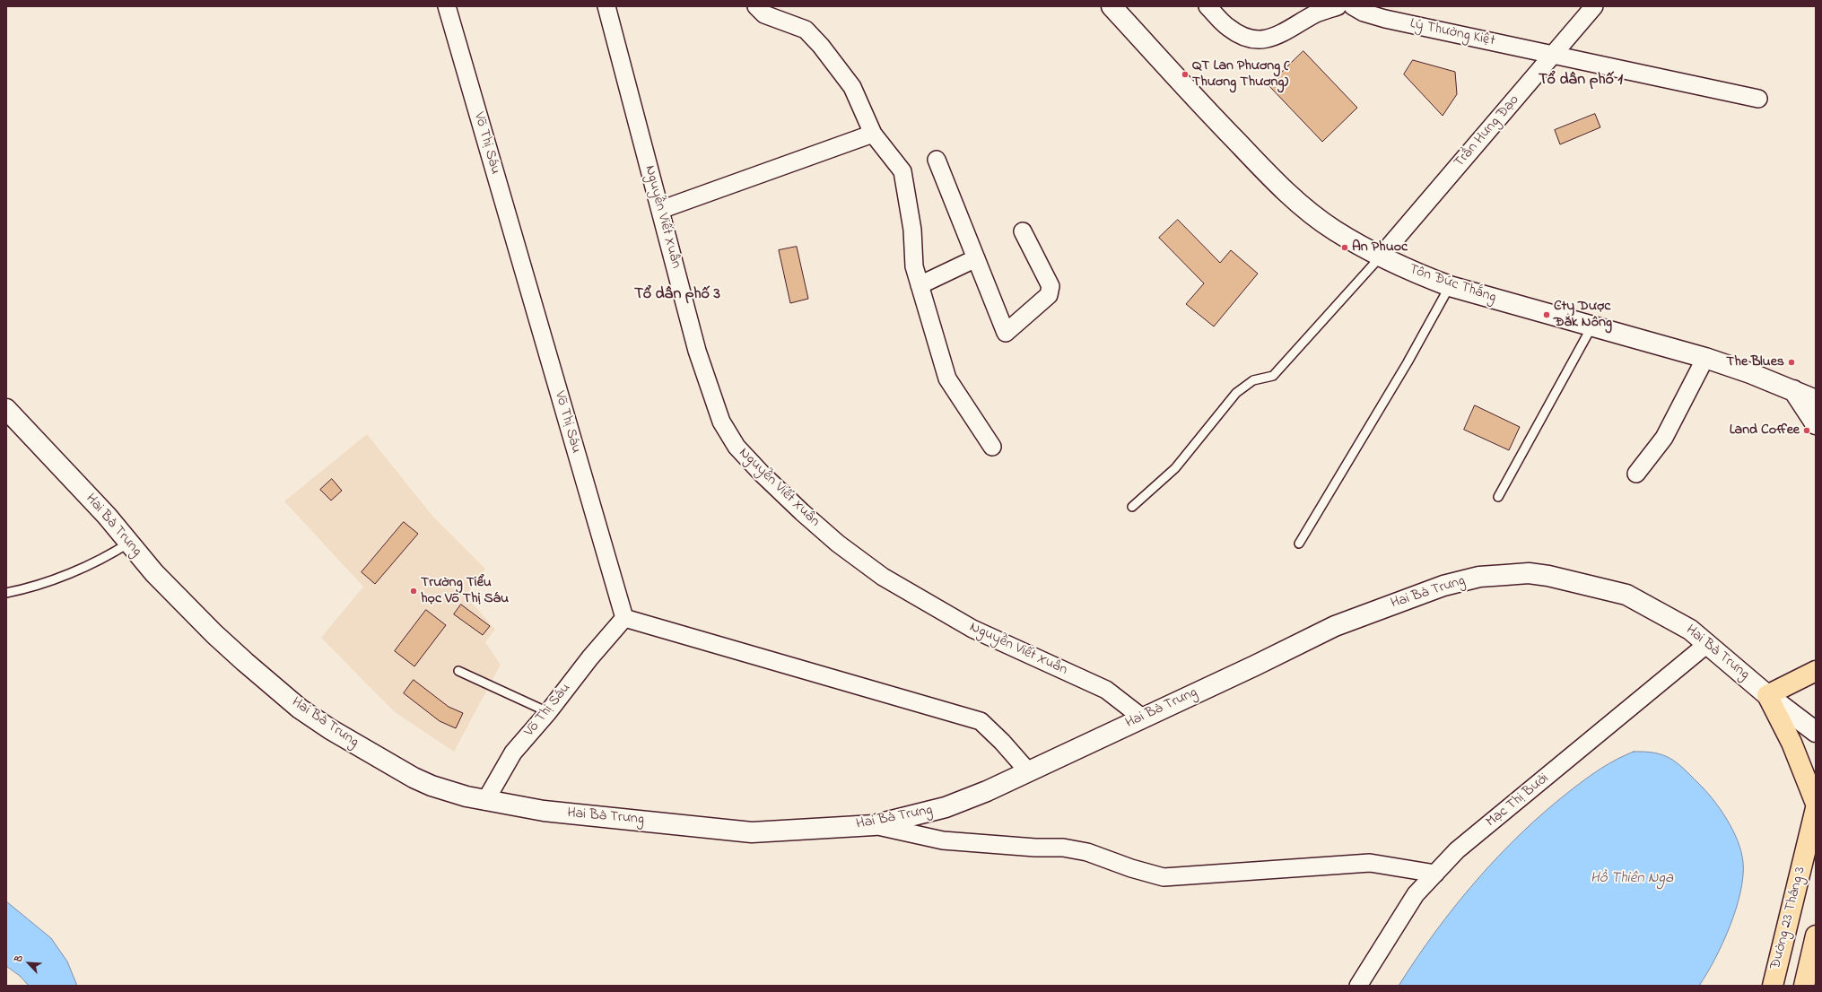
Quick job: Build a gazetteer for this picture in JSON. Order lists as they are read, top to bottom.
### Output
{
  "streets": {
    "main road": ["Đường 23 Tháng 3"],
    "street": [
      "Lý Thường Kiệt",
      "Trần Hưng Đạo",
      "Võ Thị Sáu",
      "Nguyễn Viết Xuân",
      "Tôn Đức Thắng",
      "Hai Bà Trưng",
      "Mạc Thị Bưởi"
    ]
  },
  "crossings": [
    ["Lý Thường Kiệt", "Trần Hưng Đạo"],
    ["Trần Hưng Đạo", "Tôn Đức Thắng"],
    ["Võ Thị Sáu", "Hai Bà Trưng"],
    ["Nguyễn Viết Xuân", "Hai Bà Trưng"],
    ["Hai Bà Trưng", "Mạc Thị Bưởi"]
  ],
  "districts": ["Tổ dân phố 1", "Tổ dân phố 3"],
  "water": ["Hồ Thiên Nga"],
  "places": [
    "QT Lan Phương ( Thương Thương)",
    "An Phuoc",
    "Cty Dược Đăk Nông",
    "The Blues",
    "Land Coffee",
    "Trường Tiểu học Võ Thị Sáu"
  ],
  "north": "top left"
}
